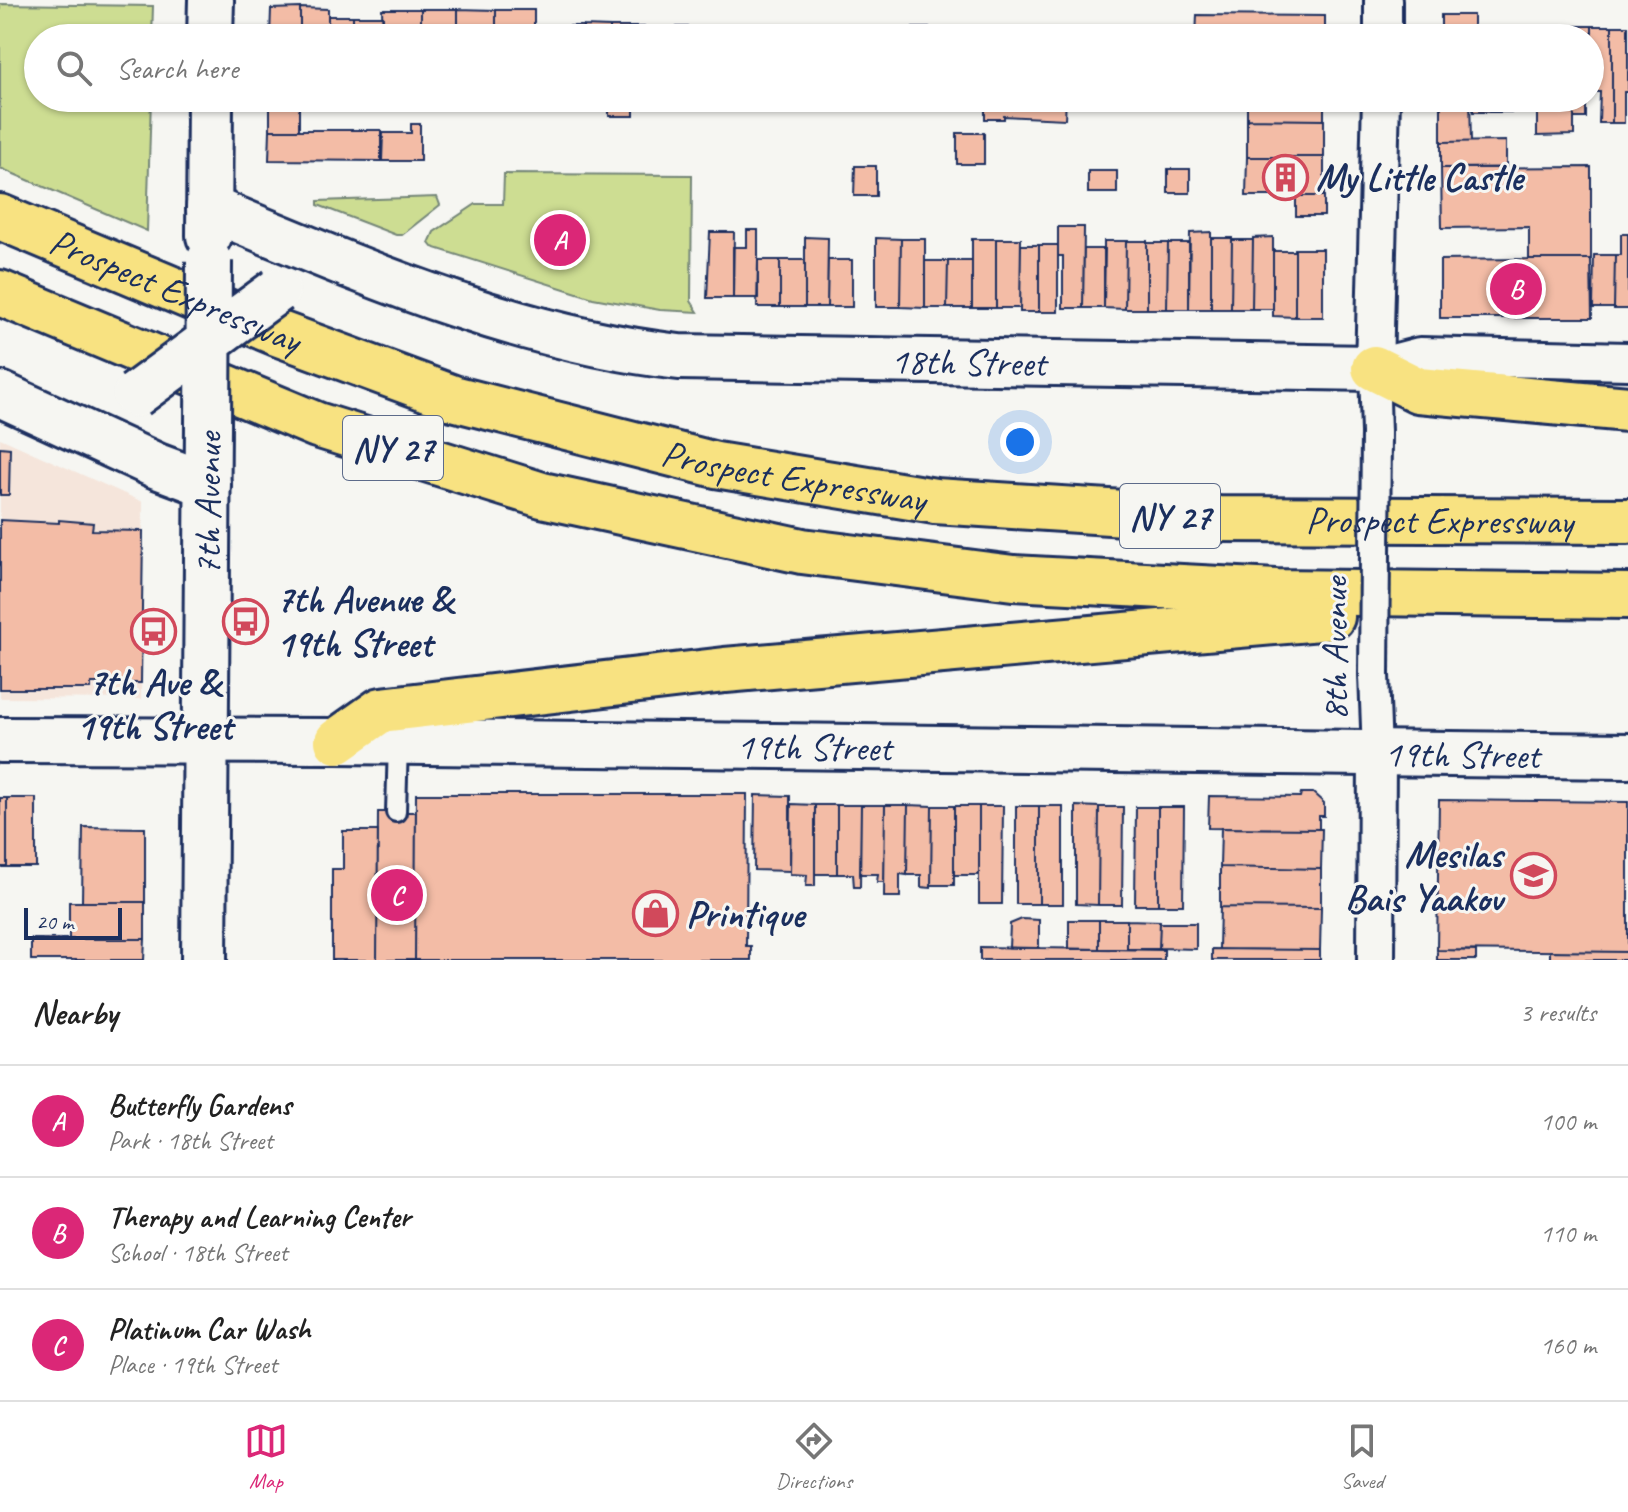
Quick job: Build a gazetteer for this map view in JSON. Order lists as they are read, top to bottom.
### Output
{
  "streets": {
    "highway": ["Prospect Expressway", "NY 27"],
    "street": [
      "18th Street",
      "7th Avenue",
      "8th Avenue",
      "19th Street"
    ]
  },
  "crossings": [
    ["18th Street", "7th Avenue"],
    ["18th Street", "8th Avenue"],
    ["7th Avenue", "19th Street"],
    ["8th Avenue", "19th Street"]
  ],
  "places": {
    "building": ["My Little Castle"],
    "bus stop": ["7th Avenue & 19th Street", "7th Ave & 19th Street"],
    "school or university": ["Mesilas Bais Yaakov"],
    "shop": ["Printique"]
  },
  "scale_bar": "20 m",
  "page": {
    "search": "Search here",
    "pins": ["A", "B", "C"],
    "scale": "20 m",
    "heading": ["Nearby", "3 results"],
    "list": [
      {
        "mark": "A",
        "name": "Butterfly Gardens",
        "note": "Park · 18th Street",
        "value": "100 m"
      },
      {
        "mark": "B",
        "name": "Therapy and Learning Center",
        "note": "School · 18th Street",
        "value": "110 m"
      },
      {
        "mark": "C",
        "name": "Platinum Car Wash",
        "note": "Place · 19th Street",
        "value": "160 m"
      }
    ],
    "nav": ["Map", "Directions", "Saved"]
  }
}
